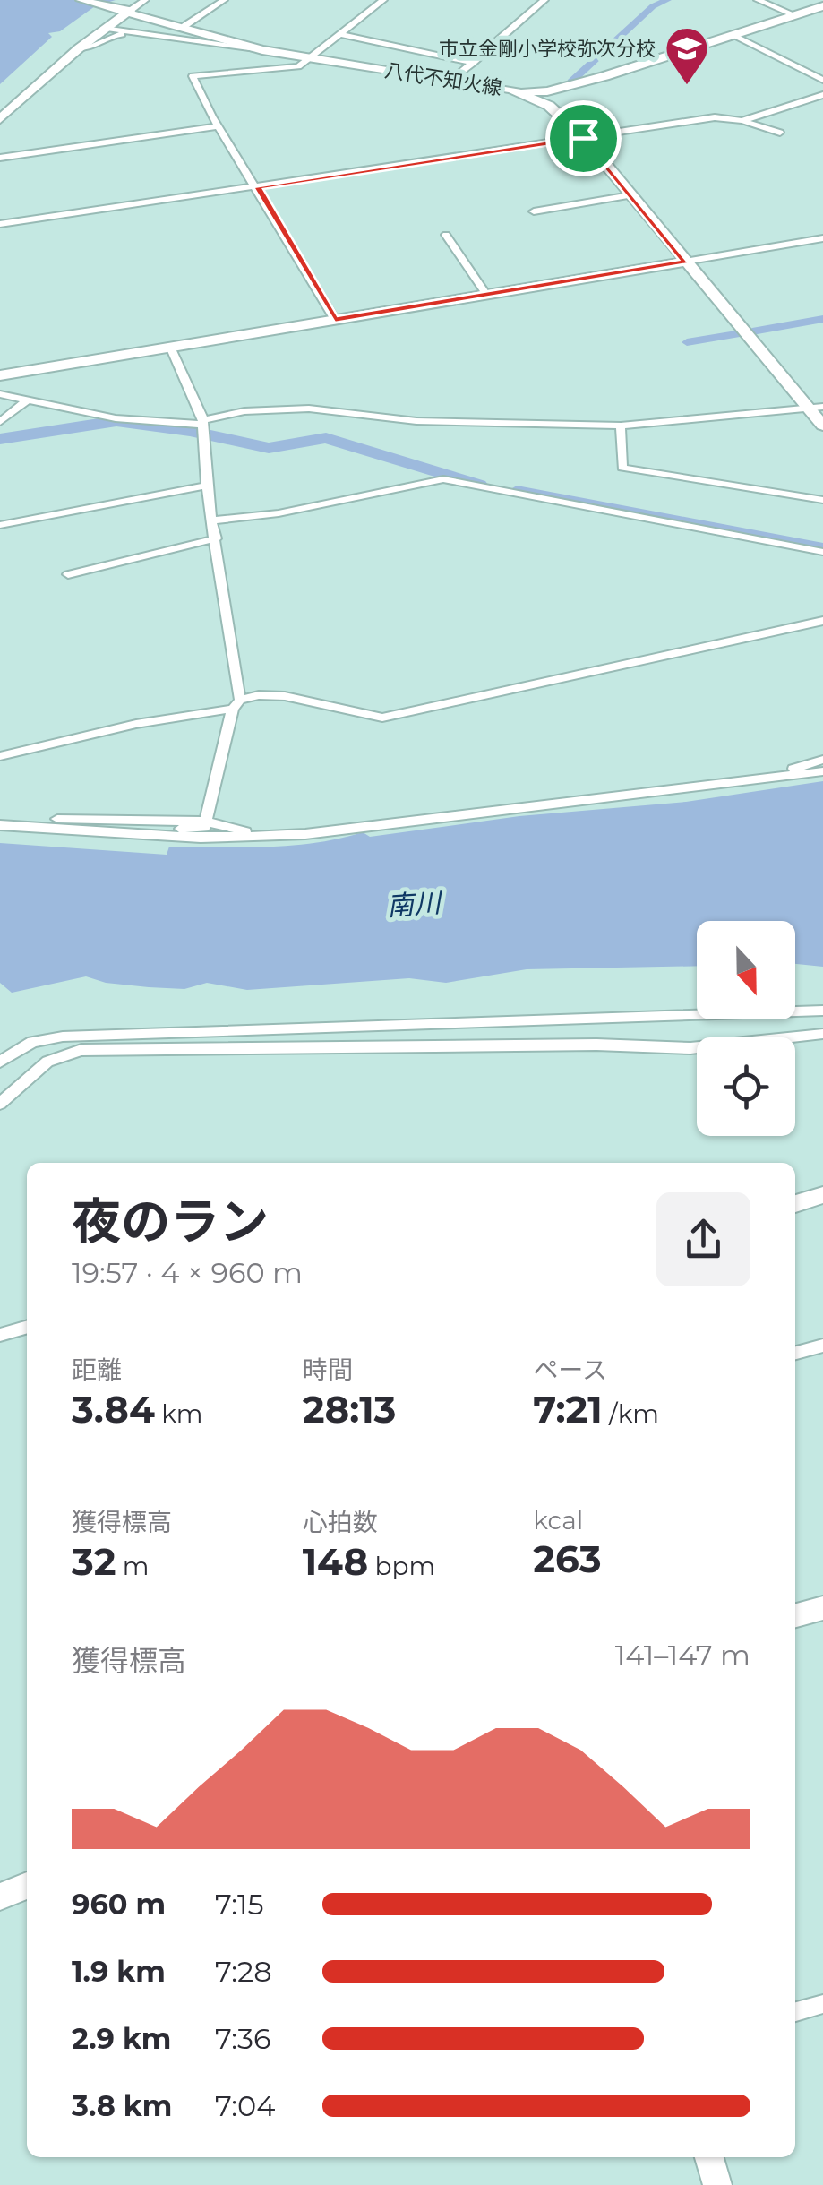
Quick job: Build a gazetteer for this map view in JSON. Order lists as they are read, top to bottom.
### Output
{
  "streets": {
    "street": ["八代不知火線"]
  },
  "water": ["南川"],
  "places": {
    "school or university": ["市立金剛小学校弥次分校"]
  },
  "north": "bottom",
  "page": {
    "heading": ["夜のラン", "19:57 · 4 × 960 m"],
    "stats": [
      ["距離", "3.84 km"],
      ["時間", "28:13"],
      ["ペース", "7:21 /km"],
      ["獲得標高", "32 m"],
      ["心拍数", "148 bpm"],
      ["kcal", "263"]
    ],
    "chart": ["獲得標高", "141–147 m"],
    "list": [
      {
        "name": "960 m",
        "note": "7:15"
      },
      {
        "name": "1.9 km",
        "note": "7:28"
      },
      {
        "name": "2.9 km",
        "note": "7:36"
      },
      {
        "name": "3.8 km",
        "note": "7:04"
      }
    ]
  }
}
